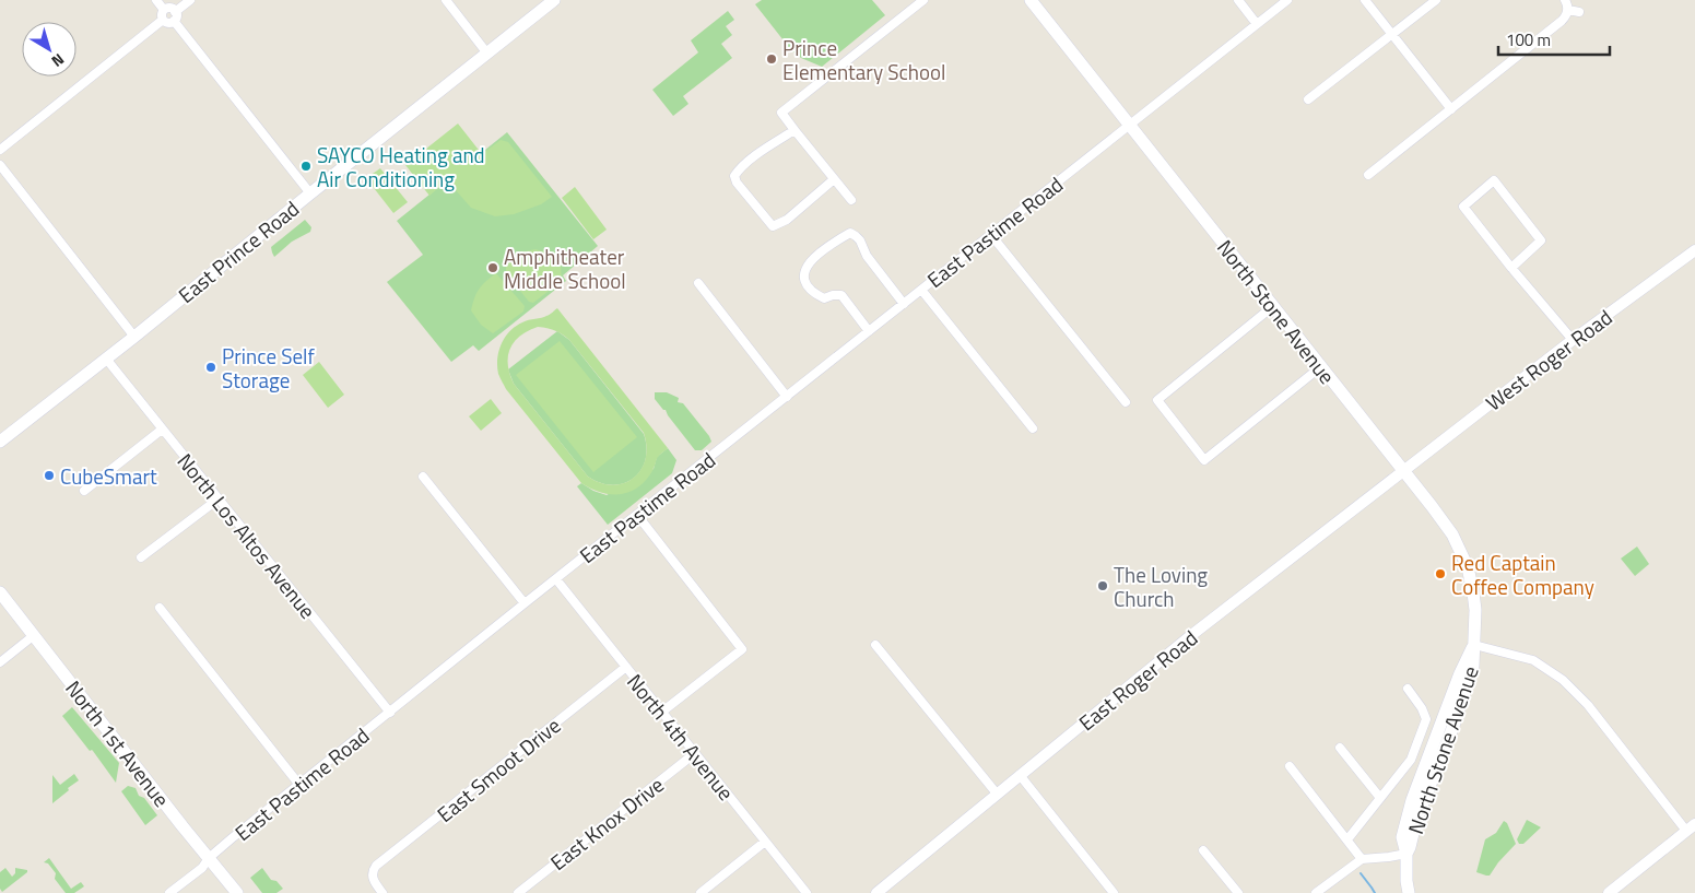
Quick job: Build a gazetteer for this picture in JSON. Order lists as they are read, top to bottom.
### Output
{
  "streets": {
    "main road": ["East Prince Road", "North Stone Avenue", "North 1st Avenue"],
    "street": [
      "East Pastime Road",
      "West Roger Road",
      "North Los Altos Avenue",
      "East Roger Road",
      "North 4th Avenue",
      "East Smoot Drive",
      "East Knox Drive"
    ]
  },
  "crossings": [
    ["East Pastime Road", "North Stone Avenue"],
    ["East Pastime Road", "North Los Altos Avenue"],
    ["East Pastime Road", "North 4th Avenue"],
    ["East Pastime Road", "North 1st Avenue"],
    ["East Prince Road", "North Los Altos Avenue"],
    ["North Stone Avenue", "West Roger Road"],
    ["North Stone Avenue", "East Roger Road"],
    ["West Roger Road", "East Roger Road"],
    ["North 4th Avenue", "East Smoot Drive"],
    ["North 4th Avenue", "East Knox Drive"]
  ],
  "places": [
    "Prince Elementary School",
    "SAYCO Heating and Air Conditioning",
    "Amphitheater Middle School",
    "Prince Self Storage",
    "CubeSmart",
    "Red Captain Coffee Company",
    "The Loving Church"
  ],
  "scale_bar": "100 m",
  "north": "bottom right"
}
